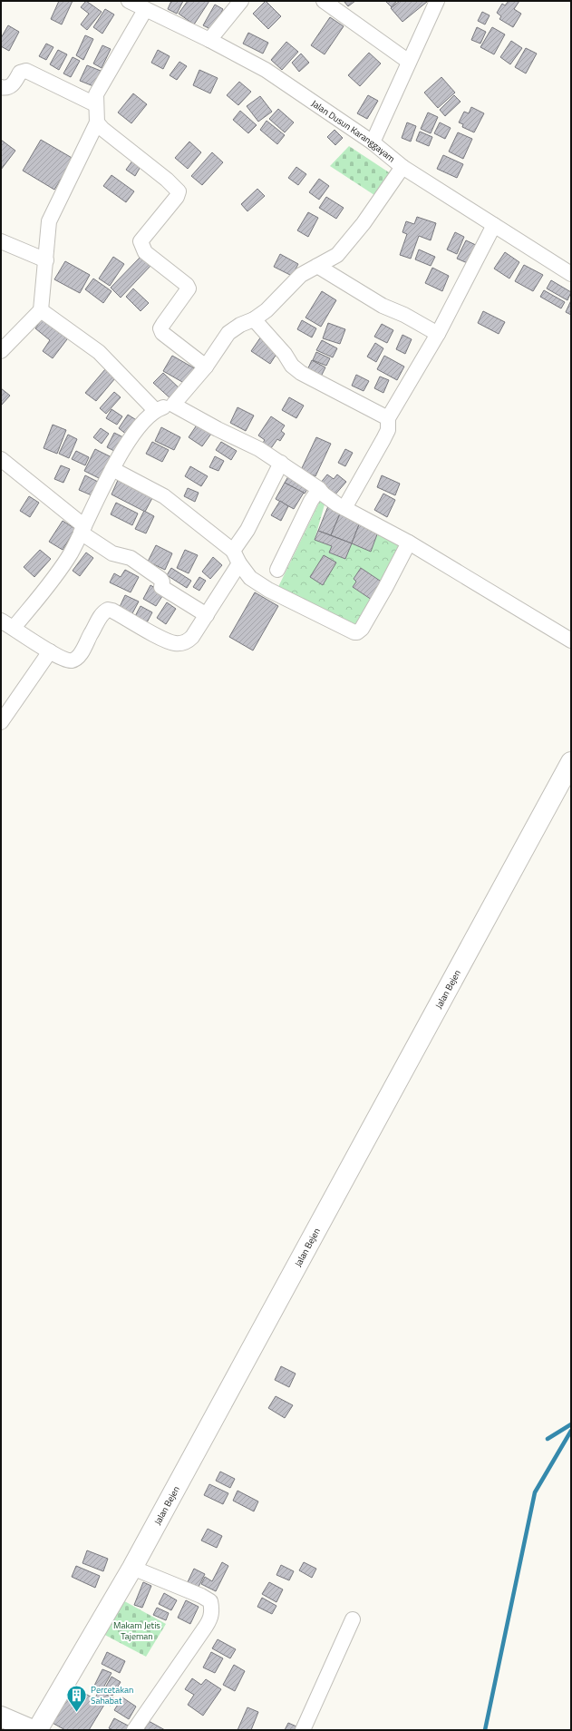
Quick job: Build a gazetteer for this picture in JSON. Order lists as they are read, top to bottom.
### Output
{
  "streets": {
    "street": ["Jalan Dusun Karanggayam", "Jalan Bejen"]
  },
  "parks": ["Makam Jetis Tajeman"],
  "places": {
    "building": ["Percetakan Sahabat"]
  }
}
